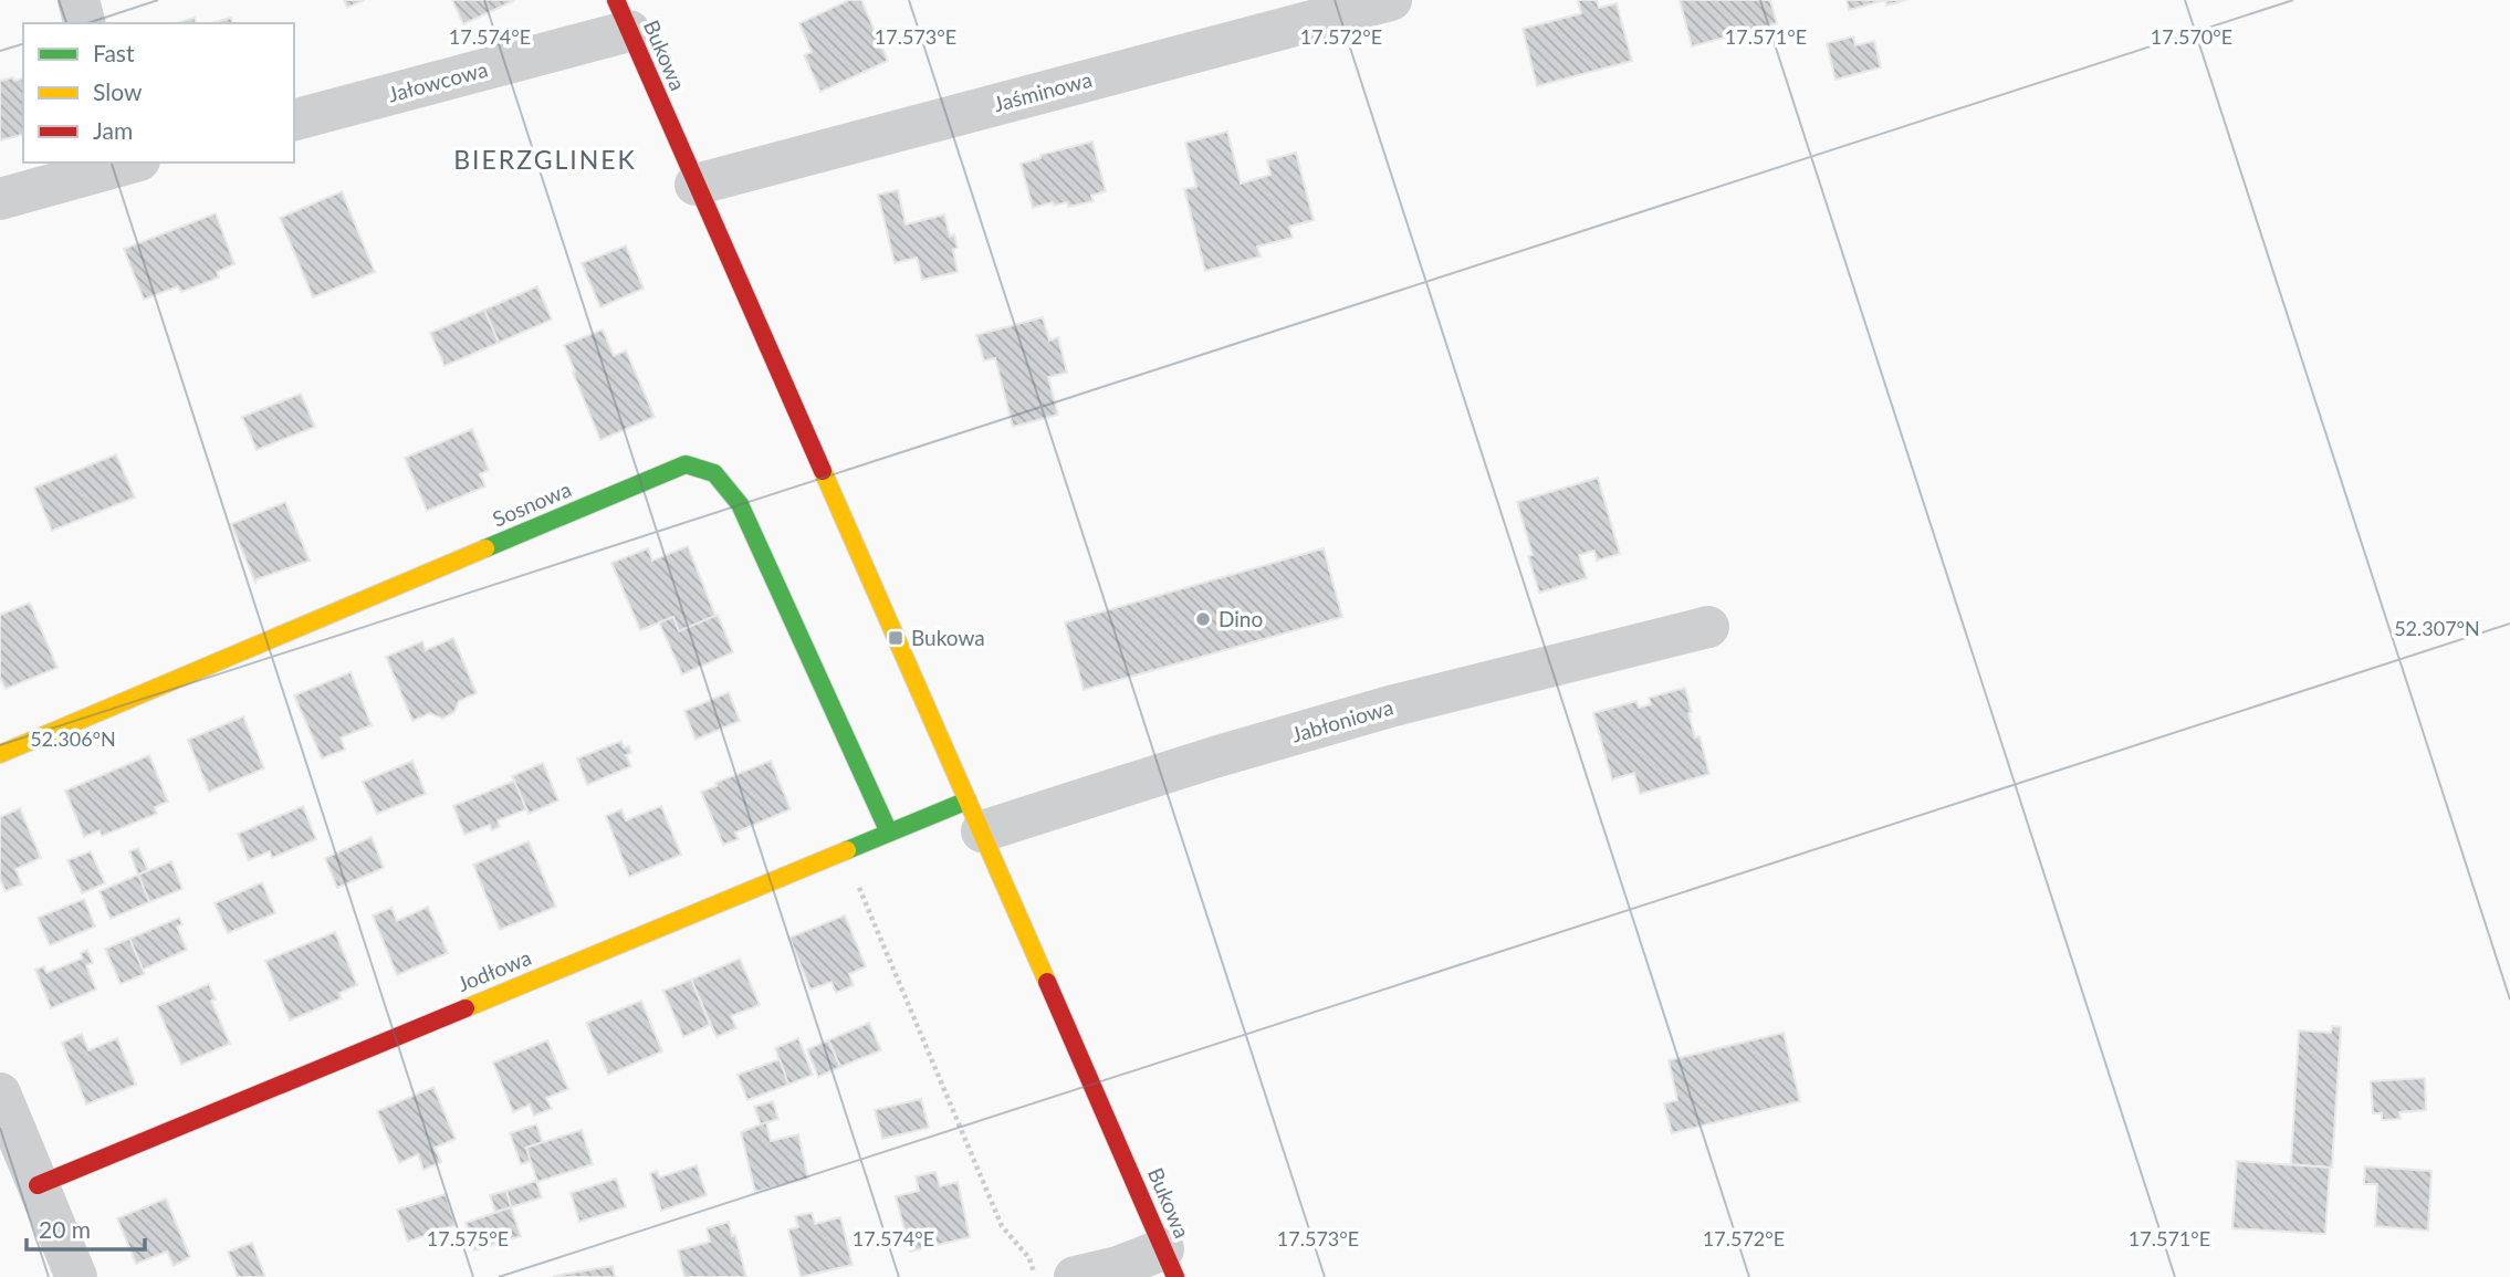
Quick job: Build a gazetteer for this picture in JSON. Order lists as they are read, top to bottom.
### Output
{
  "streets": {
    "street": [
      "Bukowa",
      "Jałowcowa",
      "Jaśminowa",
      "Sosnowa",
      "Jabłoniowa",
      "Jodłowa"
    ]
  },
  "crossings": [
    ["Bukowa", "Jałowcowa"],
    ["Bukowa", "Jaśminowa"],
    ["Bukowa", "Jabłoniowa"],
    ["Bukowa", "Jodłowa"],
    ["Sosnowa", "Jodłowa"],
    ["Jabłoniowa", "Jodłowa"]
  ],
  "districts": ["BIERZGLINEK"],
  "places": {
    "other": ["Dino"],
    "transit": ["Bukowa"]
  },
  "legend": ["Fast", "Slow", "Jam"],
  "scale_bar": "20 m",
  "coordinates": [
    "17.574°E",
    "17.573°E",
    "17.572°E",
    "17.571°E",
    "17.570°E",
    "52.307°N",
    "52.306°N",
    "17.575°E"
  ]
}
